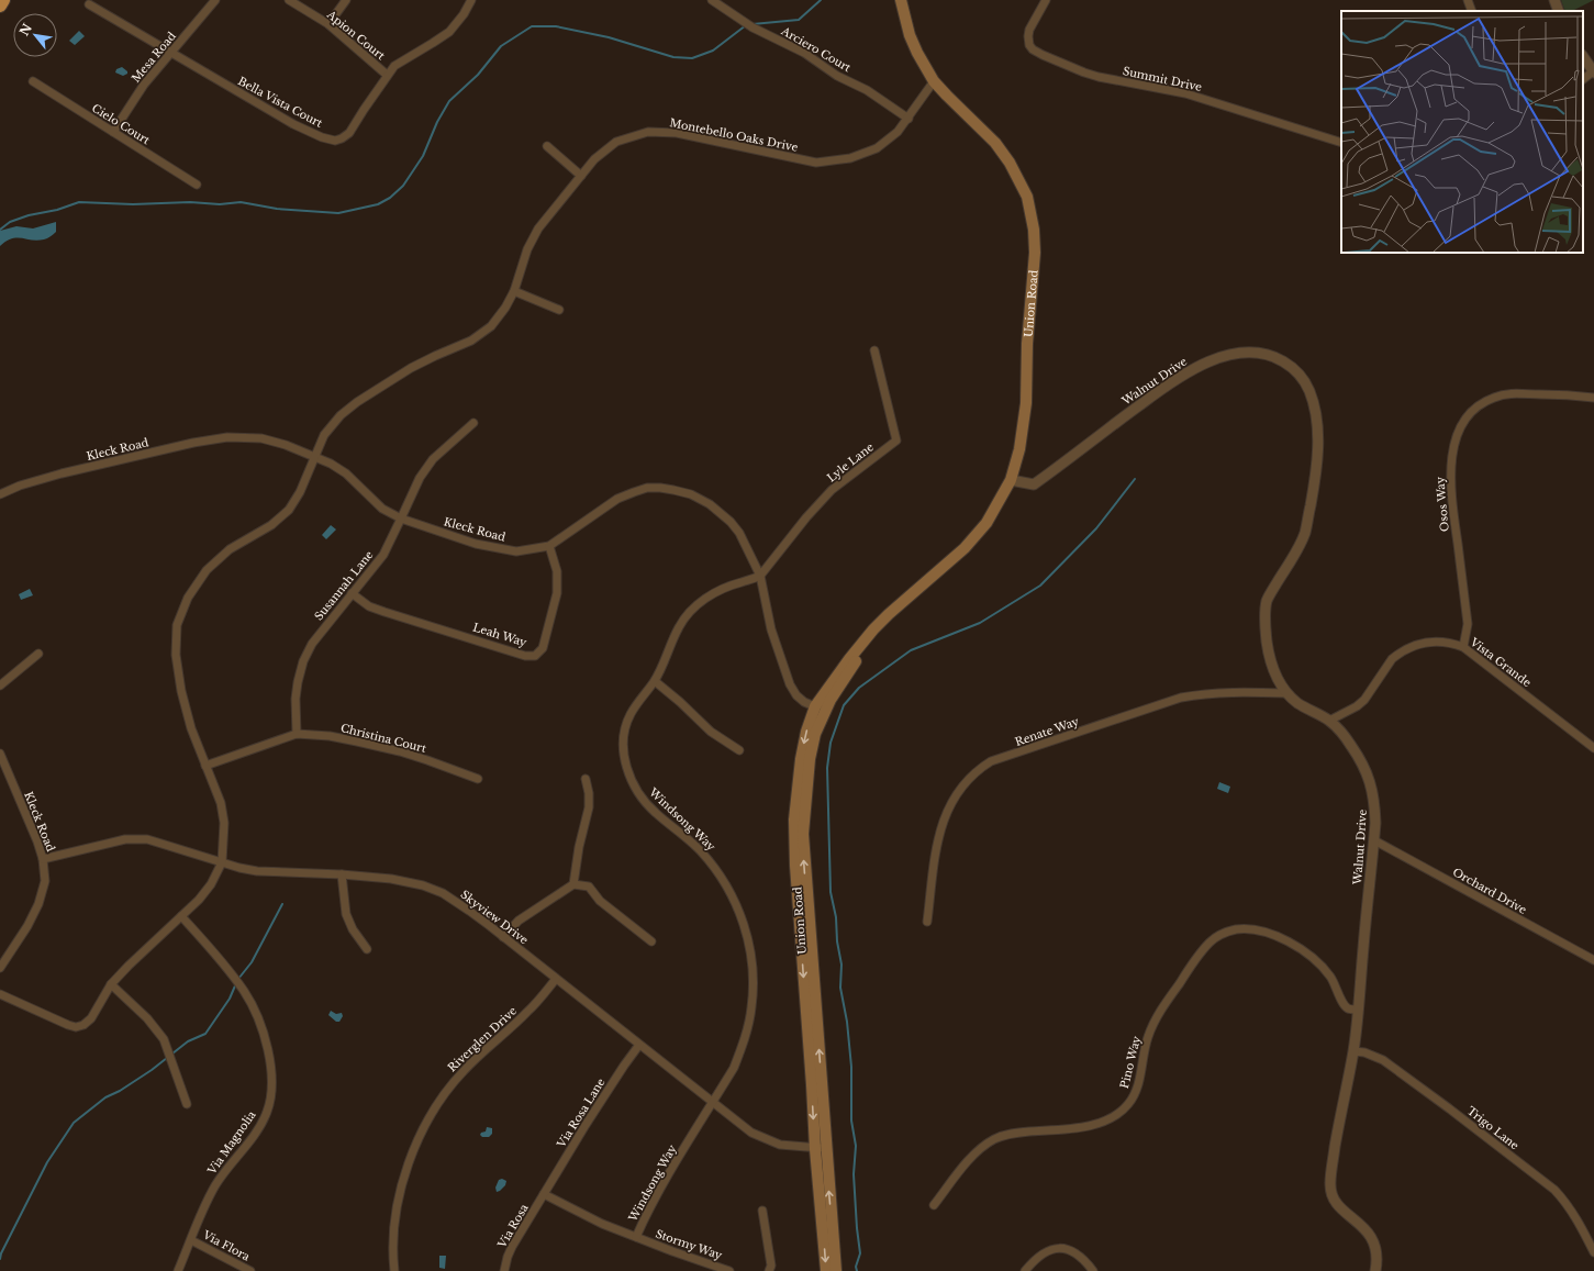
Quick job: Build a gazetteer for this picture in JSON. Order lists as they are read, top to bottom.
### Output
{
  "streets": {
    "main road": ["Union Road"],
    "street": [
      "Apion Court",
      "Arciero Court",
      "Mesa Road",
      "Summit Drive",
      "Bella Vista Court",
      "Cielo Court",
      "Montebello Oaks Drive",
      "Walnut Drive",
      "Kleck Road",
      "Lyle Lane",
      "Osos Way",
      "Susannah Lane",
      "Leah Way",
      "Vista Grande",
      "Renate Way",
      "Christina Court",
      "Windsong Way",
      "Orchard Drive",
      "Skyview Drive",
      "Riverglen Drive",
      "Pino Way",
      "Via Rosa Lane",
      "Trigo Lane",
      "Via Magnolia",
      "Via Rosa",
      "Stormy Way",
      "Via Flora"
    ]
  },
  "crossings": [
    ["Apion Court", "Bella Vista Court"],
    ["Arciero Court", "Montebello Oaks Drive"],
    ["Mesa Road", "Bella Vista Court"],
    ["Mesa Road", "Cielo Court"],
    ["Montebello Oaks Drive", "Union Road"],
    ["Montebello Oaks Drive", "Kleck Road"],
    ["Montebello Oaks Drive", "Christina Court"],
    ["Montebello Oaks Drive", "Skyview Drive"],
    ["Montebello Oaks Drive", "Via Magnolia"],
    ["Union Road", "Walnut Drive"],
    ["Union Road", "Kleck Road"],
    ["Union Road", "Skyview Drive"],
    ["Walnut Drive", "Vista Grande"],
    ["Walnut Drive", "Renate Way"],
    ["Walnut Drive", "Orchard Drive"],
    ["Walnut Drive", "Pino Way"],
    ["Walnut Drive", "Trigo Lane"],
    ["Kleck Road", "Lyle Lane"],
    ["Kleck Road", "Susannah Lane"],
    ["Kleck Road", "Leah Way"],
    ["Kleck Road", "Windsong Way"],
    ["Kleck Road", "Skyview Drive"],
    ["Lyle Lane", "Windsong Way"],
    ["Osos Way", "Vista Grande"],
    ["Susannah Lane", "Leah Way"],
    ["Susannah Lane", "Christina Court"],
    ["Windsong Way", "Skyview Drive"],
    ["Windsong Way", "Stormy Way"],
    ["Skyview Drive", "Riverglen Drive"],
    ["Skyview Drive", "Via Rosa Lane"],
    ["Via Rosa Lane", "Via Rosa"],
    ["Via Rosa Lane", "Stormy Way"],
    ["Via Magnolia", "Via Flora"],
    ["Via Rosa", "Stormy Way"]
  ],
  "north": "top left"
}
